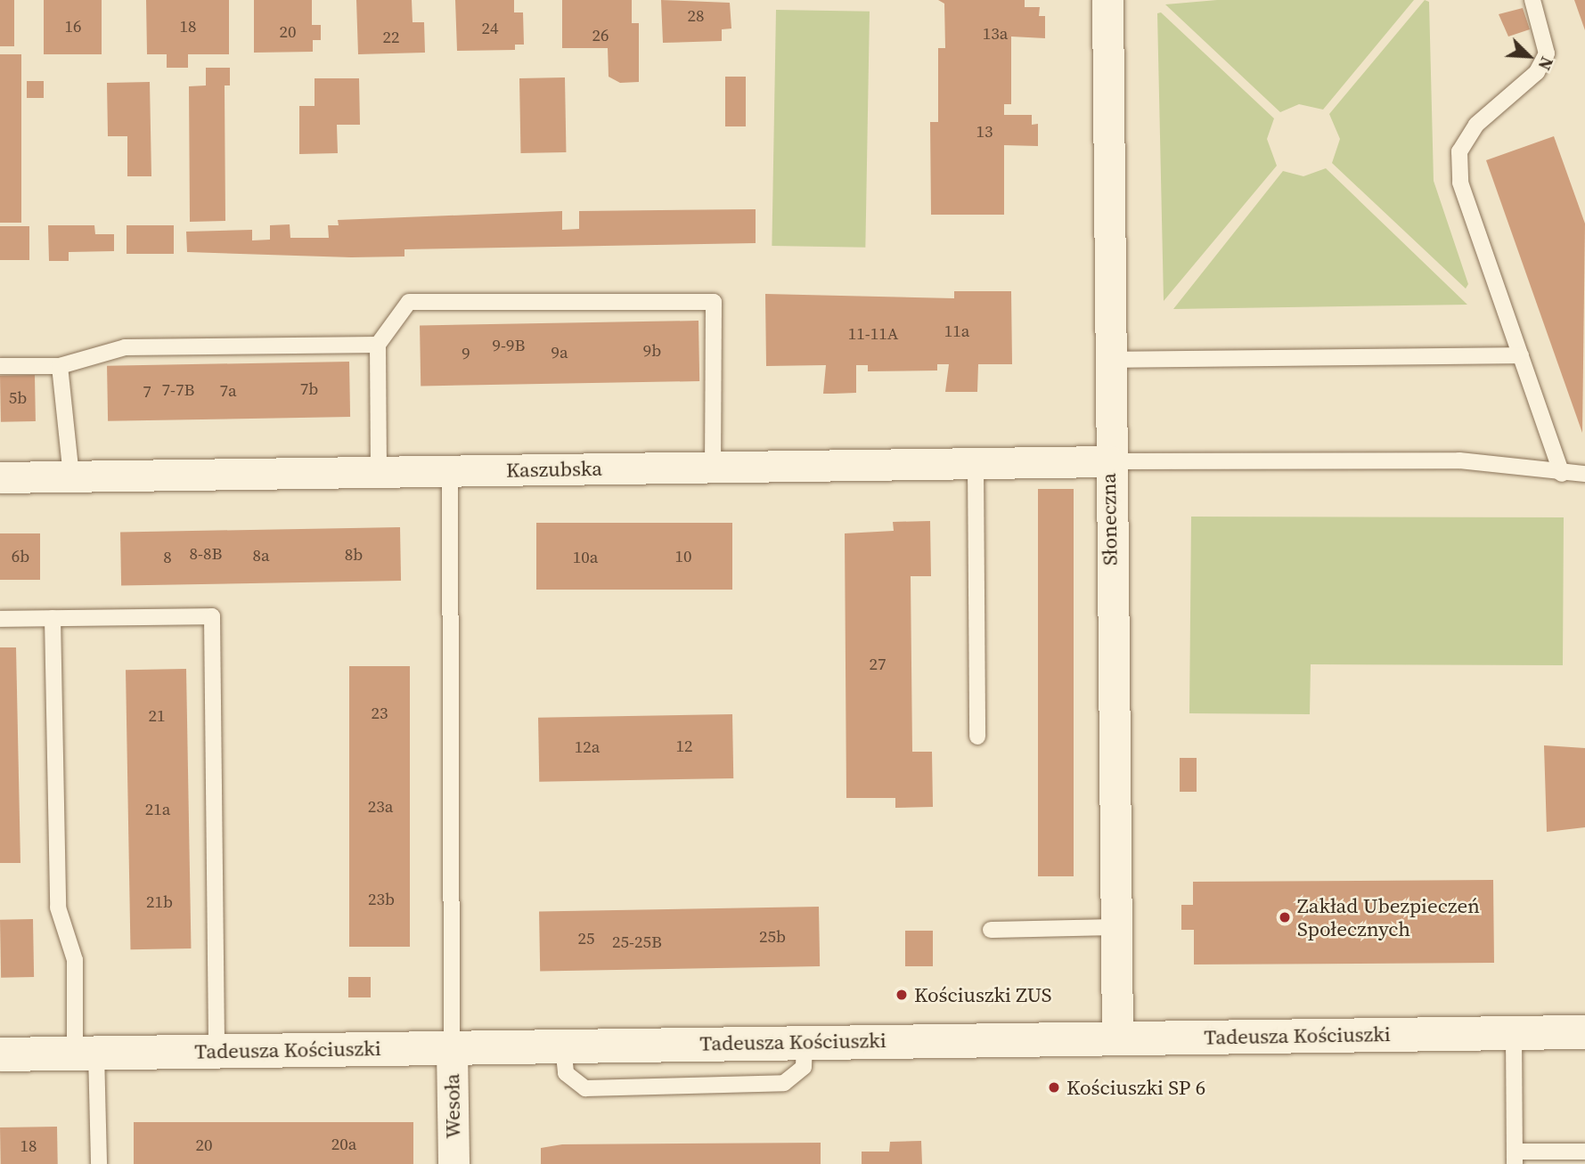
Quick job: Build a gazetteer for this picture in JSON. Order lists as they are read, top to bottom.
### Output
{
  "streets": {
    "street": [
      "Kaszubska",
      "Słoneczna",
      "Tadeusza Kościuszki",
      "Wesoła"
    ]
  },
  "crossings": [
    ["Kaszubska", "Słoneczna"],
    ["Słoneczna", "Tadeusza Kościuszki"],
    ["Tadeusza Kościuszki", "Wesoła"]
  ],
  "places": ["Zakład Ubezpieczeń Społecznych", "Kościuszki ZUS", "Kościuszki SP 6"],
  "house_numbers": [
    "28",
    "16",
    "18",
    "24",
    "20",
    "13a",
    "26",
    "22",
    "13",
    "11a",
    "11-11A",
    "9-9B",
    "9b",
    "9a",
    "9",
    "7b",
    "7-7B",
    "7a",
    "7",
    "5b",
    "8-8B",
    "8b",
    "8a",
    "6b",
    "10",
    "8",
    "10a",
    "27",
    "23",
    "21",
    "12",
    "12a",
    "23a",
    "21a",
    "23b",
    "21b",
    "25b",
    "25",
    "25-25B",
    "20a",
    "20",
    "18"
  ],
  "north": "bottom right"
}
